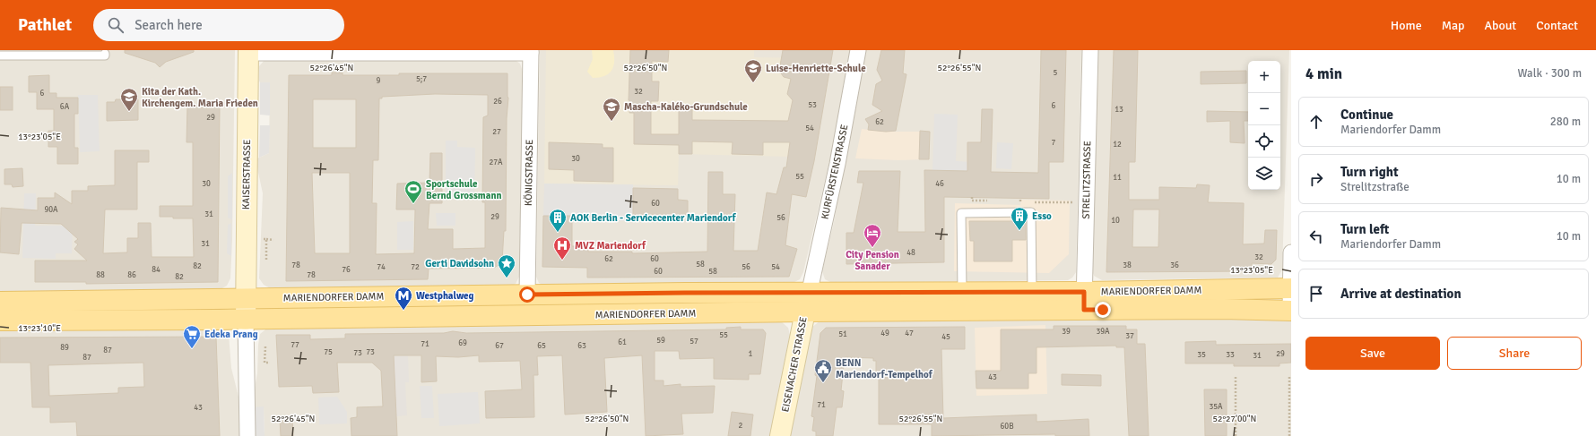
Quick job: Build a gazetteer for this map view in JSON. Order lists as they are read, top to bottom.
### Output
{
  "streets": {
    "main road": ["MARIENDORFER DAMM"],
    "street": [
      "KURFÜRSTENSTRASSE",
      "KÖNIGSTRASSE",
      "KAISERSTRASSE",
      "STRELITZSTRASSE",
      "EISENACHER STRASSE"
    ]
  },
  "crossings": [
    ["KURFÜRSTENSTRASSE", "MARIENDORFER DAMM"],
    ["KURFÜRSTENSTRASSE", "EISENACHER STRASSE"],
    ["KÖNIGSTRASSE", "MARIENDORFER DAMM"],
    ["KAISERSTRASSE", "MARIENDORFER DAMM"],
    ["STRELITZSTRASSE", "MARIENDORFER DAMM"],
    ["MARIENDORFER DAMM", "EISENACHER STRASSE"]
  ],
  "places": {
    "school or university": ["Luise-Henriette-Schule", "Kita der Kath. Kirchengem. Maria Frieden", "Mascha-Kaléko-Grundschule"],
    "sports": ["Sportschule Bernd Grossmann"],
    "building": ["Esso", "AOK Berlin - Servicecenter Mariendorf"],
    "hotel": ["City Pension Sanader"],
    "hospital": ["MVZ Mariendorf"],
    "place": ["Gerti Davidsohn"],
    "metro station": ["Westphalweg"],
    "supermarket": ["Edeka Prang"],
    "public building": ["BENN Mariendorf-Tempelhof"]
  },
  "house_numbers": [
    "5",
    "5;7",
    "9",
    "32",
    "6",
    "26",
    "53",
    "6",
    "6A",
    "13",
    "29",
    "62",
    "54",
    "27",
    "7",
    "12",
    "30",
    "27A",
    "55",
    "11",
    "30",
    "46",
    "60",
    "90A",
    "31",
    "29",
    "56",
    "10",
    "31",
    "48",
    "32",
    "62",
    "60",
    "58",
    "78",
    "38",
    "36",
    "82",
    "74",
    "72",
    "56",
    "54",
    "84",
    "76",
    "60",
    "58",
    "88",
    "86",
    "78",
    "82",
    "39",
    "39A",
    "49",
    "47",
    "51",
    "55",
    "37",
    "45",
    "59",
    "57",
    "61",
    "69",
    "71",
    "77",
    "67",
    "65",
    "63",
    "89",
    "87",
    "75",
    "73",
    "73",
    "1",
    "29",
    "35",
    "33",
    "31",
    "87",
    "43",
    "71",
    "35A",
    "43",
    "2",
    "60B"
  ],
  "page": {
    "header": "Pathlet",
    "search": "Search here",
    "nav": [
      "Home",
      "Map",
      "About",
      "Contact"
    ],
    "heading": ["4 min", "Walk · 300 m"],
    "map_buttons": ["+", "−"],
    "list": [
      ["Continue", "Mariendorfer Damm", "280 m"],
      ["Turn right", "Strelitzstraße", "10 m"],
      ["Turn left", "Mariendorfer Damm", "10 m"],
      "Arrive at destination"
    ],
    "buttons": ["Save", "Share"]
  },
  "coordinates": [
    "52°26'45\"N",
    "52°26'50\"N",
    "52°26'55\"N",
    "13°23'05\"E",
    "13°23'10\"E",
    "52°27'00\"N"
  ]
}
